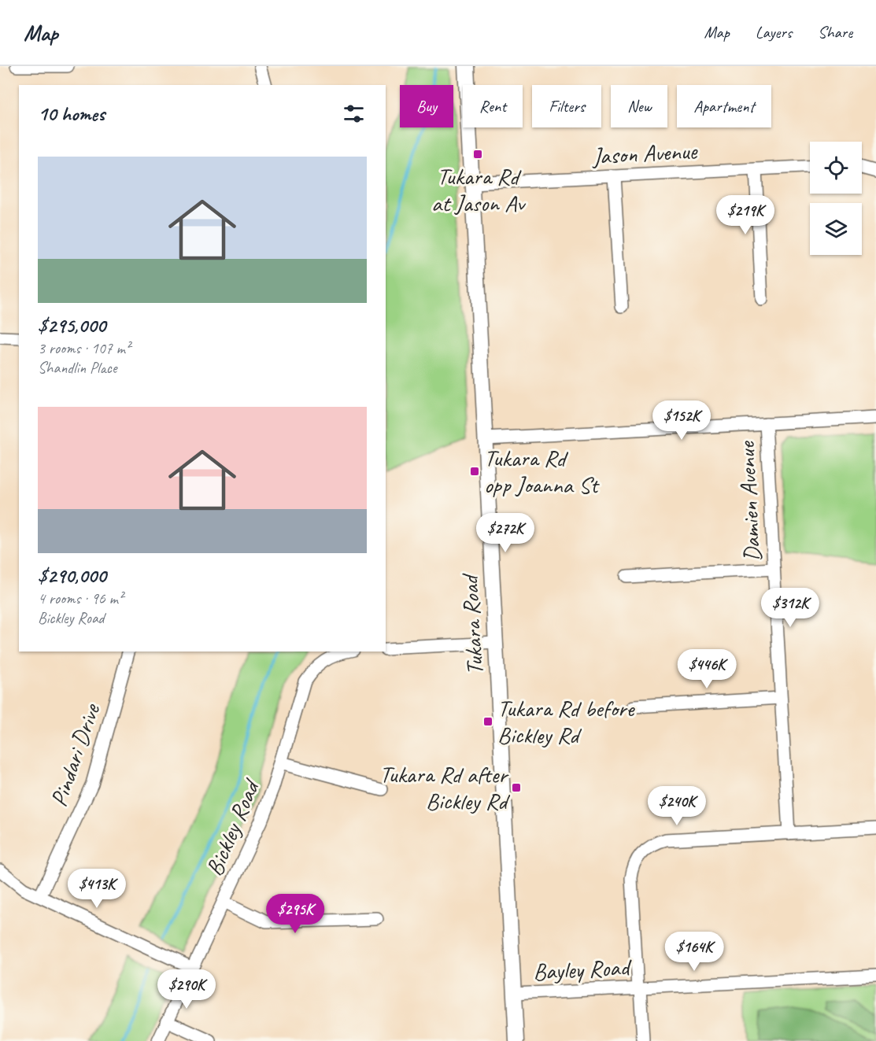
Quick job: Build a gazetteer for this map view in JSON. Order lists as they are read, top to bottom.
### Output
{
  "streets": {
    "street": [
      "Jason Avenue",
      "Damien Avenue",
      "Tukara Road",
      "Pindari Drive",
      "Bickley Road",
      "Bayley Road"
    ]
  },
  "crossings": [
    ["Jason Avenue", "Tukara Road"],
    ["Tukara Road", "Bayley Road"]
  ],
  "places": {
    "transit": [
      "Tukara Rd at Jason Av",
      "Tukara Rd opp Joanna St",
      "Tukara Rd before Bickley Rd",
      "Tukara Rd after Bickley Rd"
    ]
  },
  "page": {
    "header": "Map",
    "nav": ["Map", "Layers", "Share"],
    "chip": [
      "Buy",
      "Rent",
      "Filters",
      "New",
      "Apartment"
    ],
    "heading": "10 homes",
    "list": [
      {
        "name": "$295,000",
        "note": "3 rooms · 107 m² · Shandlin Place"
      },
      {
        "name": "$290,000",
        "note": "4 rooms · 96 m² · Bickley Road"
      }
    ],
    "price": [
      "$219K",
      "$152K",
      "$272K",
      "$312K",
      "$446K",
      "$240K",
      "$413K",
      "$295K",
      "$164K",
      "$290K"
    ]
  }
}
